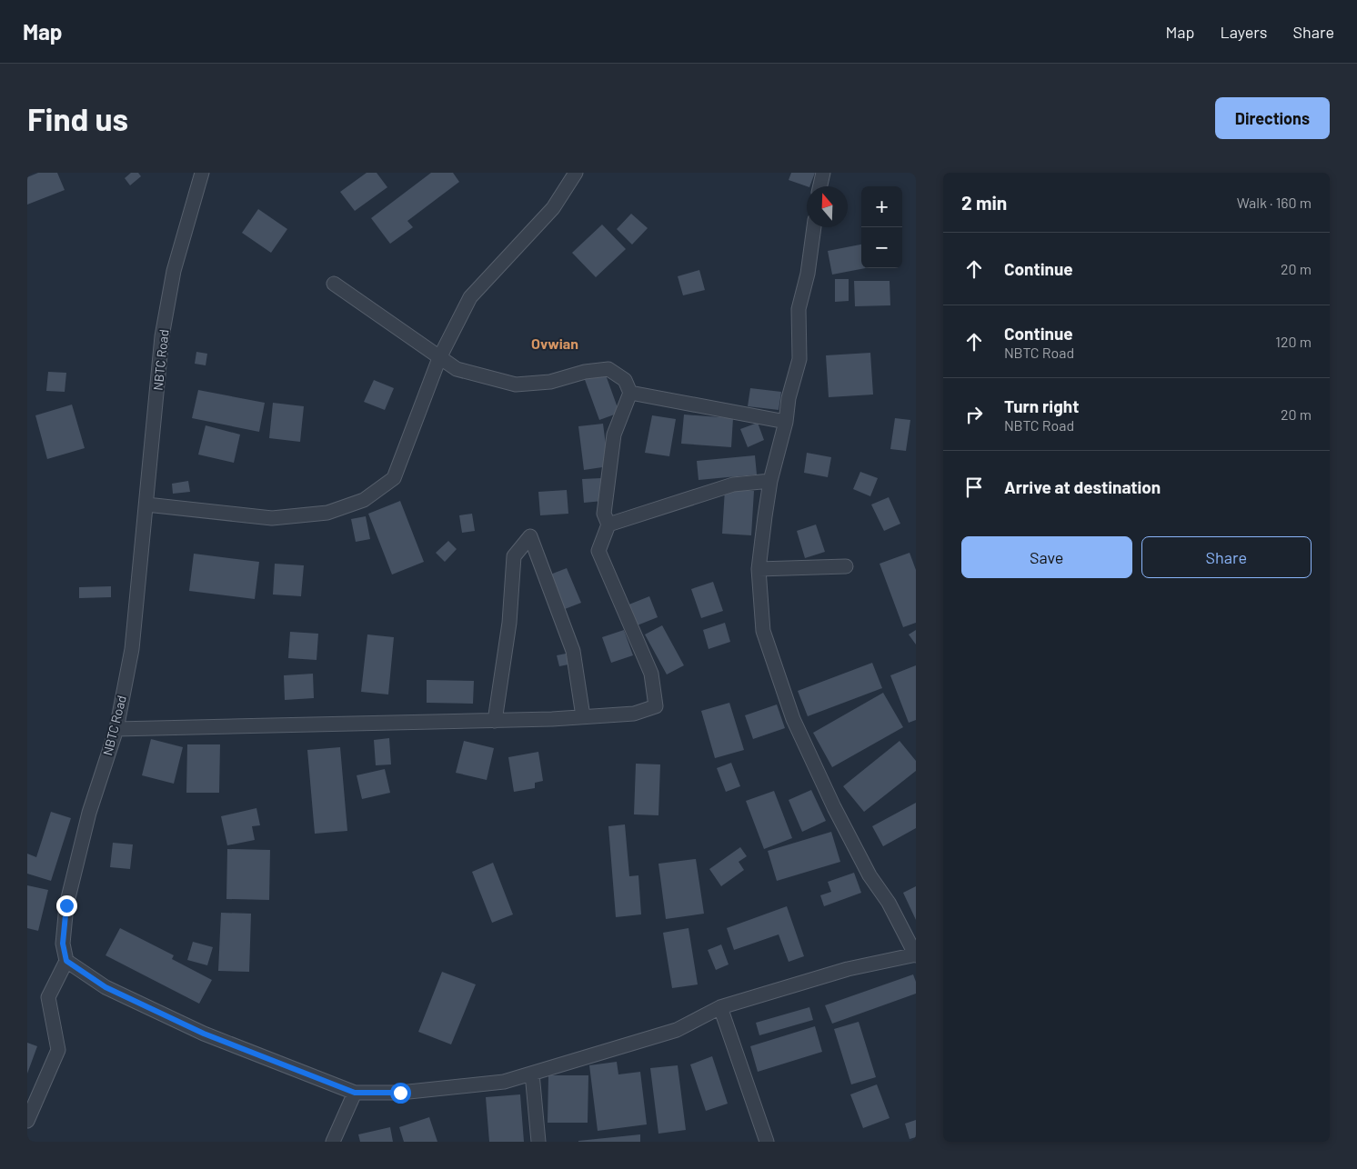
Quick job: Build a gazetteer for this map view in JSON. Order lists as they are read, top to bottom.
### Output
{
  "streets": {
    "street": ["NBTC Road"]
  },
  "districts": ["Ovwian"],
  "north": "top",
  "page": {
    "header": "Map",
    "nav": ["Map", "Layers", "Share"],
    "buttons": [
      "Directions",
      ["Save", "Share"]
    ],
    "title": "Find us",
    "heading": ["2 min", "Walk · 160 m"],
    "map_buttons": ["+", "−"],
    "list": [
      ["Continue", "20 m"],
      ["Continue", "NBTC Road", "120 m"],
      ["Turn right", "NBTC Road", "20 m"],
      "Arrive at destination"
    ]
  }
}
